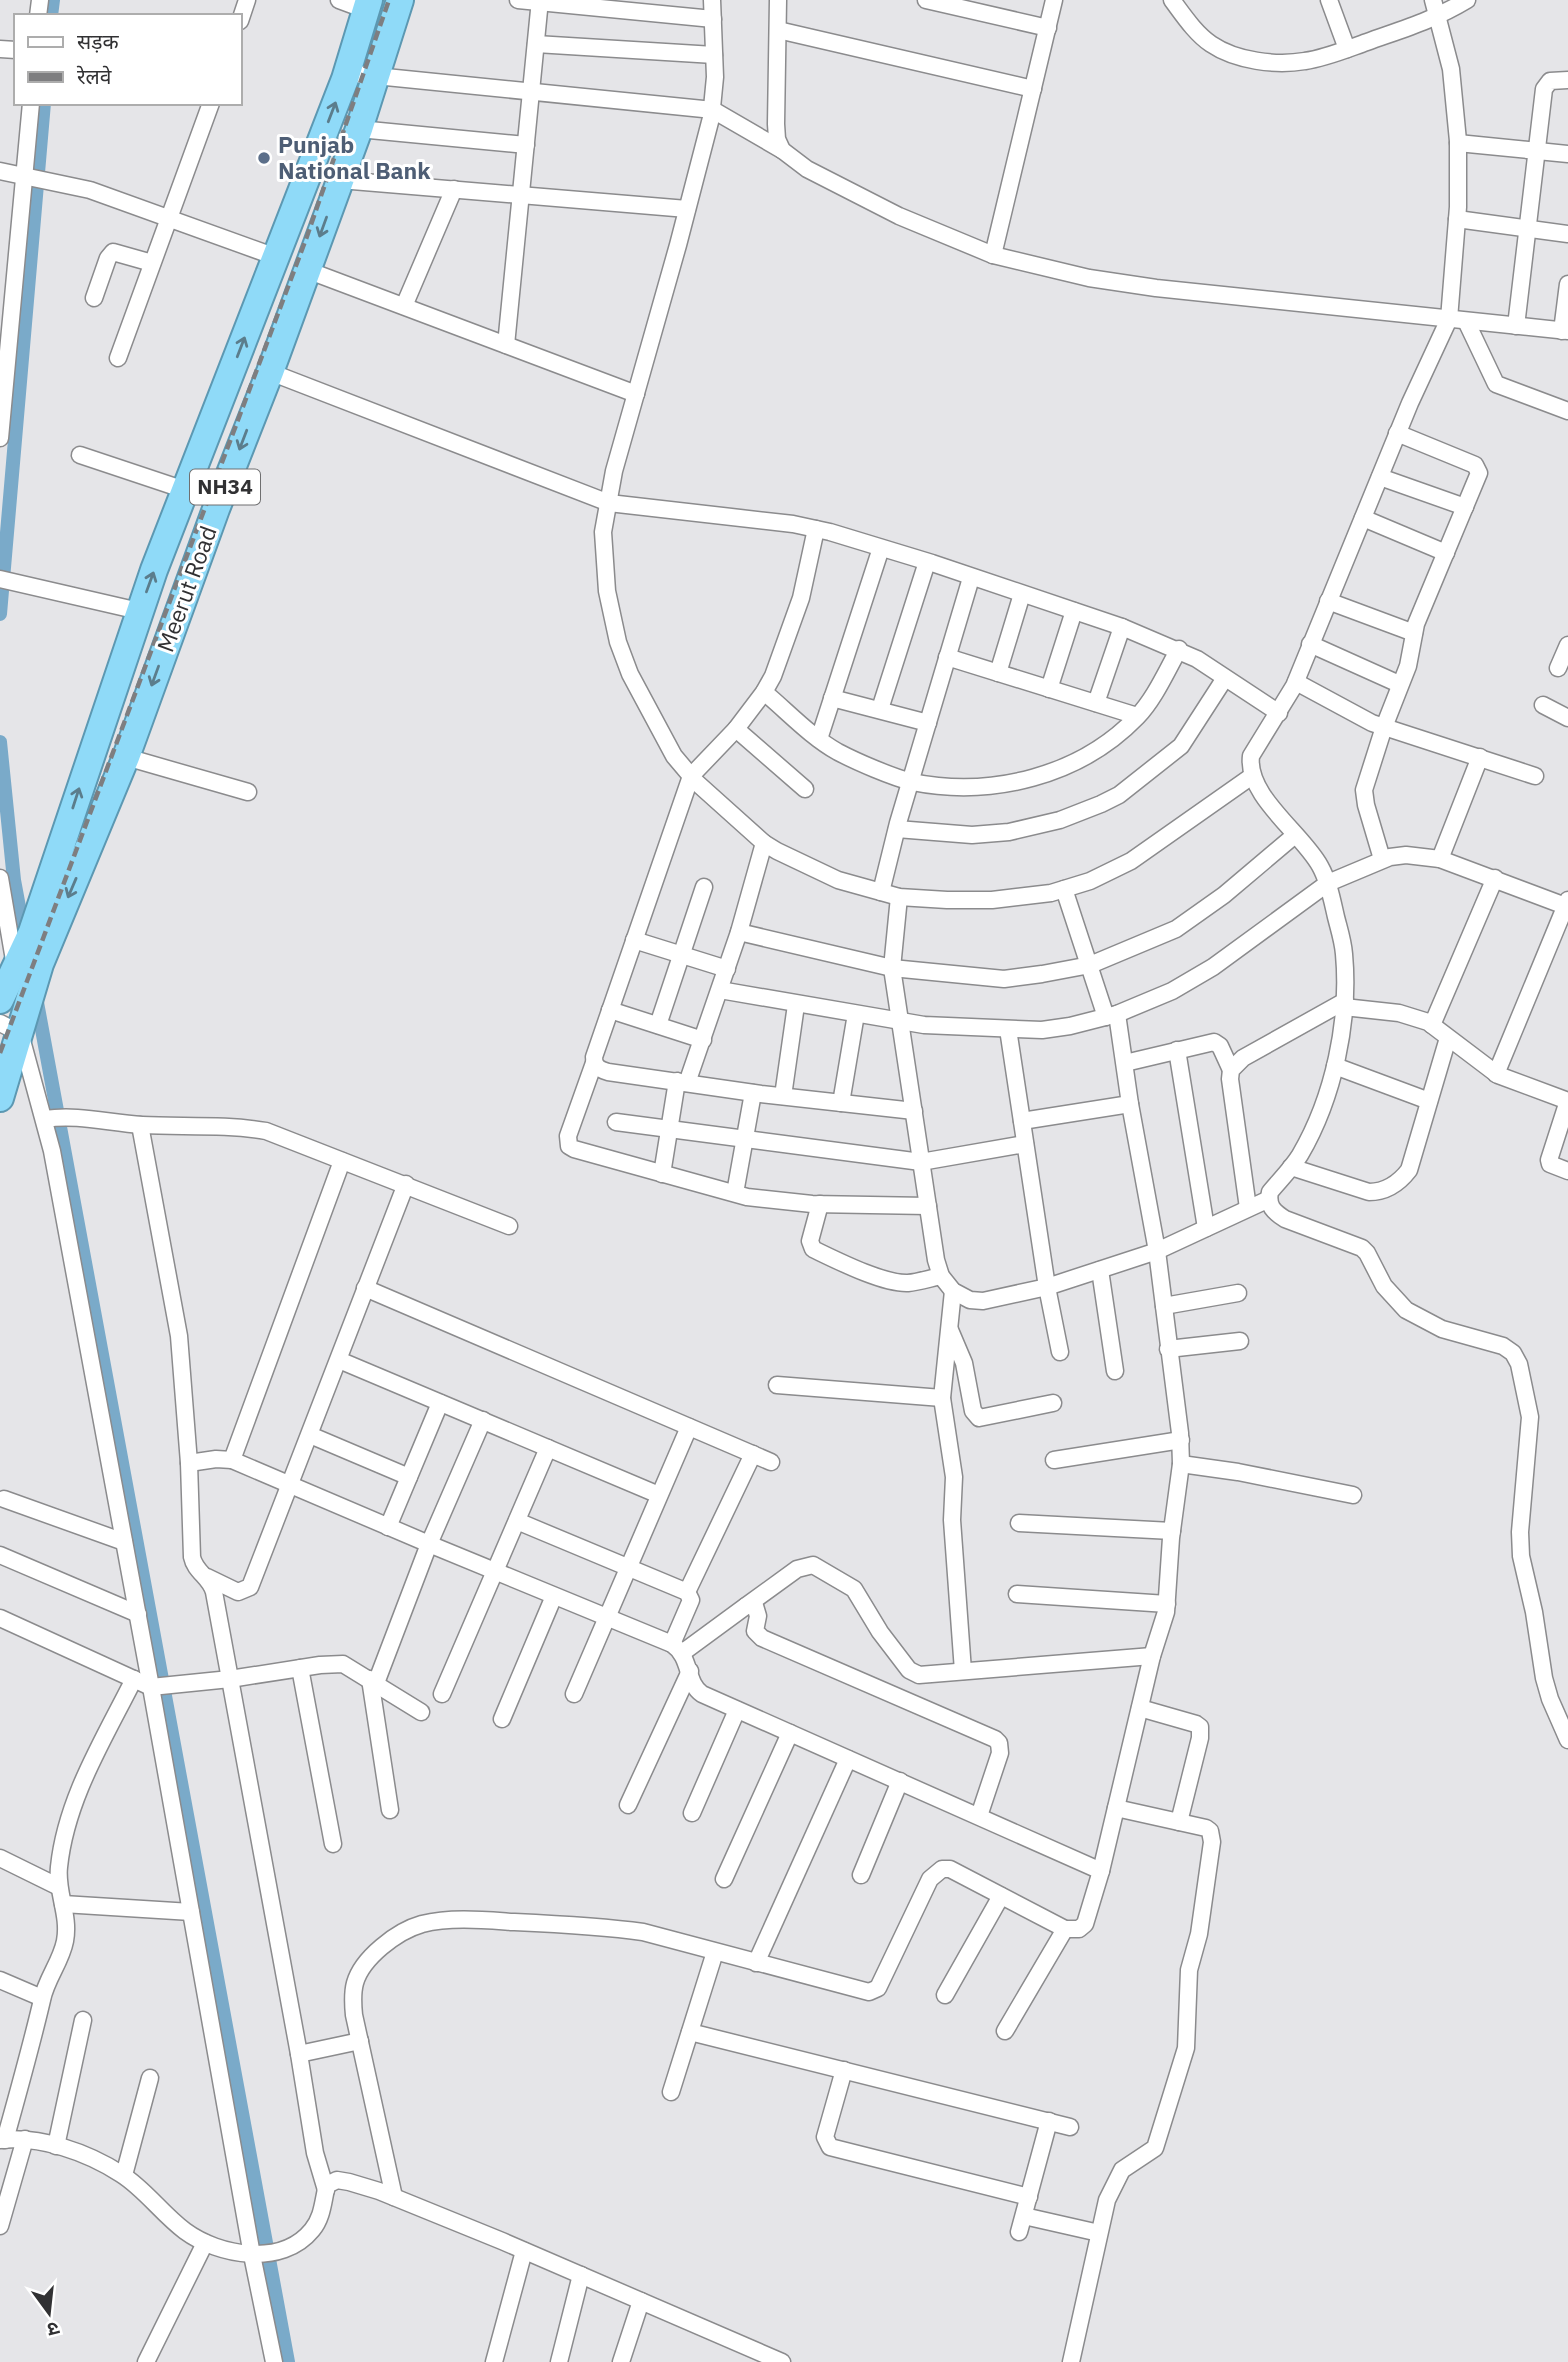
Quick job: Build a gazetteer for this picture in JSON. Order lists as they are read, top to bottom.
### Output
{
  "streets": {
    "highway": ["NH34", "Meerut Road"]
  },
  "places": ["Punjab National Bank"],
  "legend": ["सड़क", "रेलवे"],
  "north": "bottom"
}
